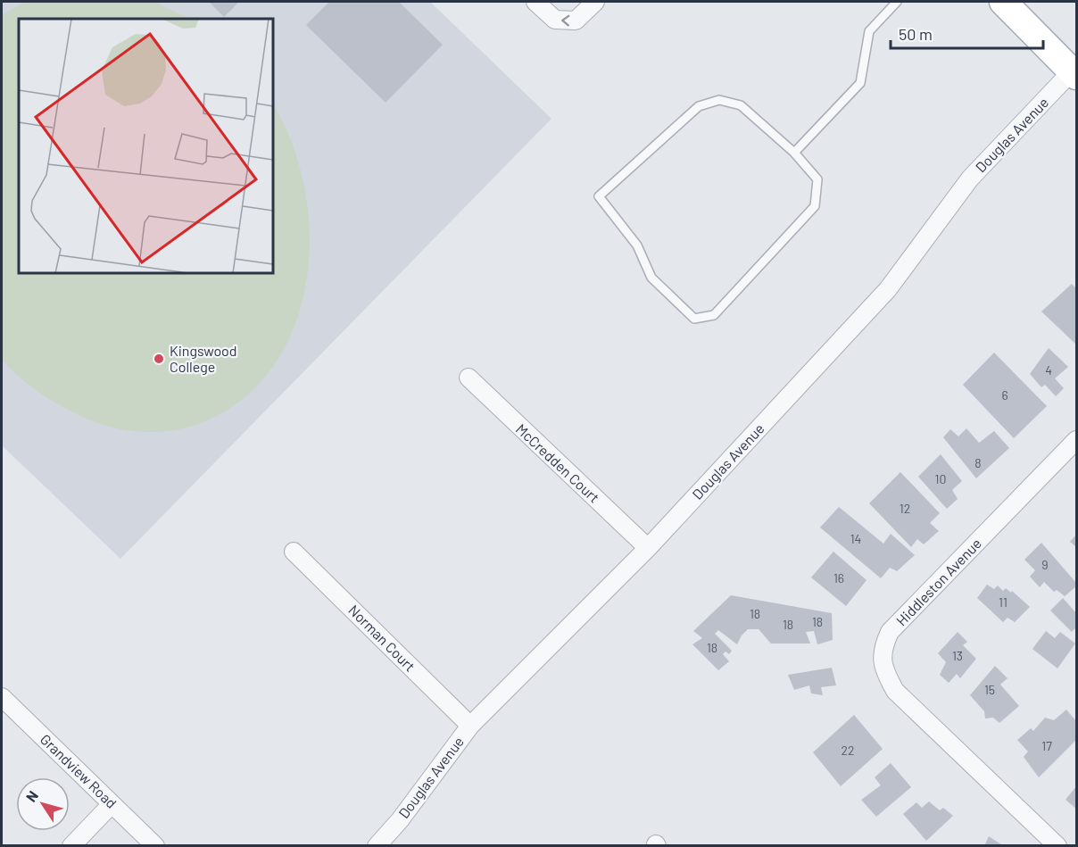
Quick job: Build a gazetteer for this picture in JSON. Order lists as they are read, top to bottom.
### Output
{
  "streets": {
    "street": [
      "Douglas Avenue",
      "McCredden Court",
      "Hiddleston Avenue",
      "Norman Court",
      "Grandview Road"
    ]
  },
  "crossings": [
    ["Douglas Avenue", "McCredden Court"],
    ["Douglas Avenue", "Norman Court"]
  ],
  "places": ["Kingswood College"],
  "house_numbers": [
    "4",
    "6",
    "8",
    "10",
    "12",
    "14",
    "9",
    "16",
    "11",
    "18",
    "18",
    "18",
    "18",
    "13",
    "15",
    "17",
    "22"
  ],
  "scale_bar": "50 m",
  "north": "top left"
}
